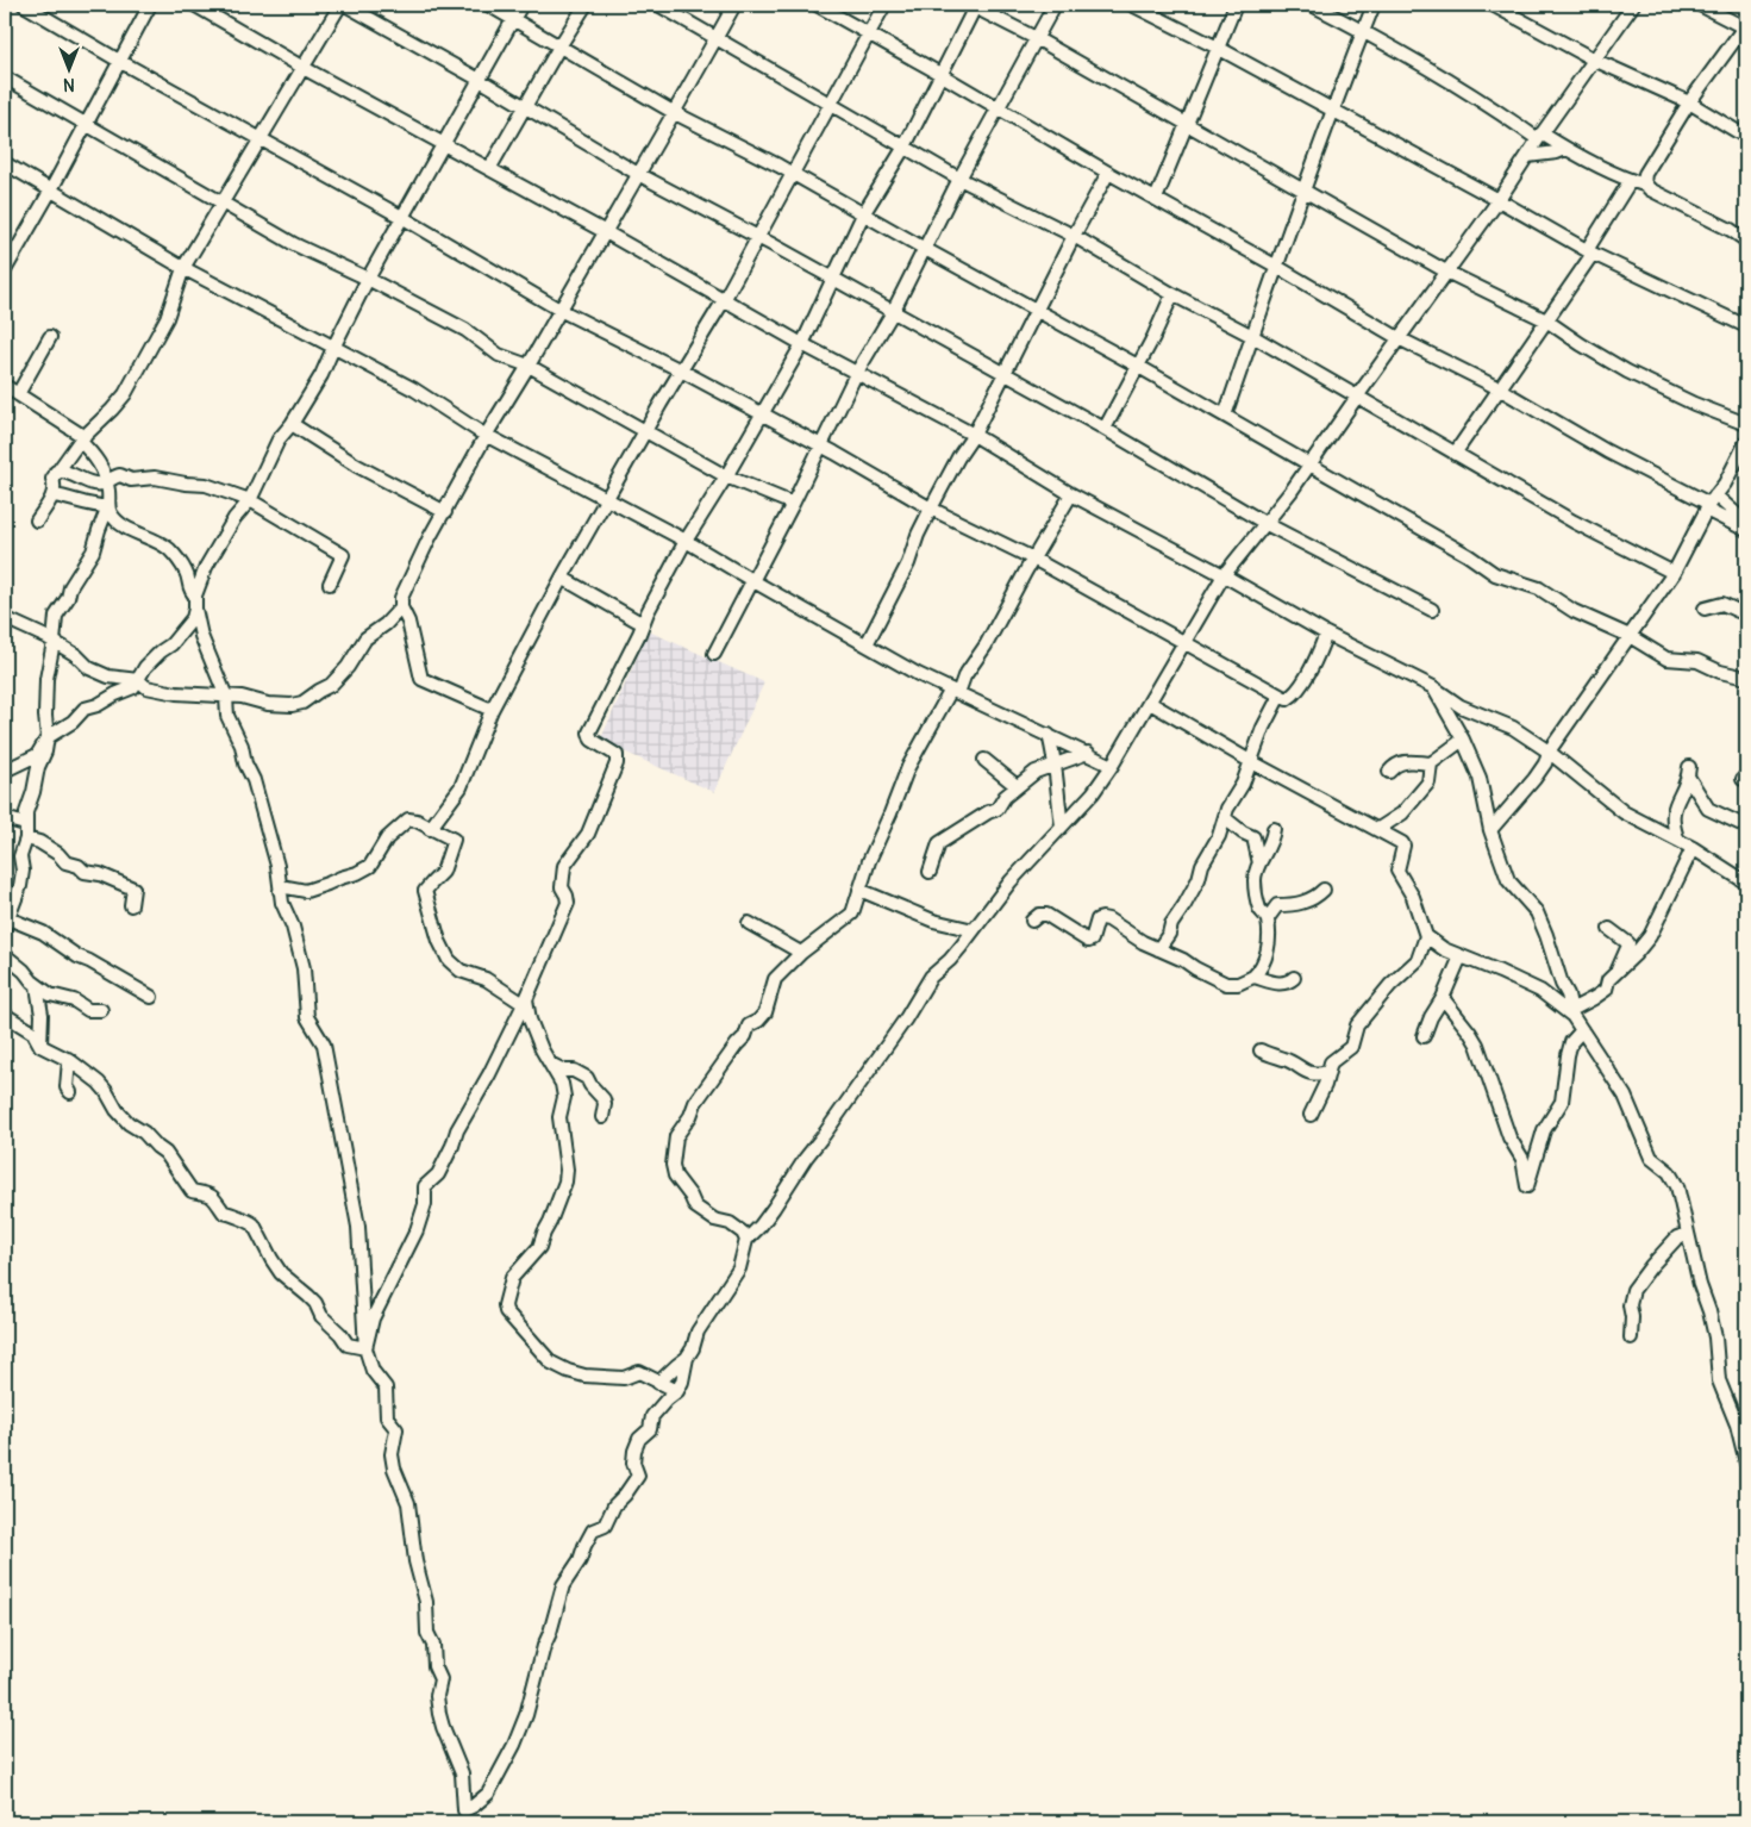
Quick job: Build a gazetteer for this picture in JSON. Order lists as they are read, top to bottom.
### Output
{
  "north": "bottom"
}
